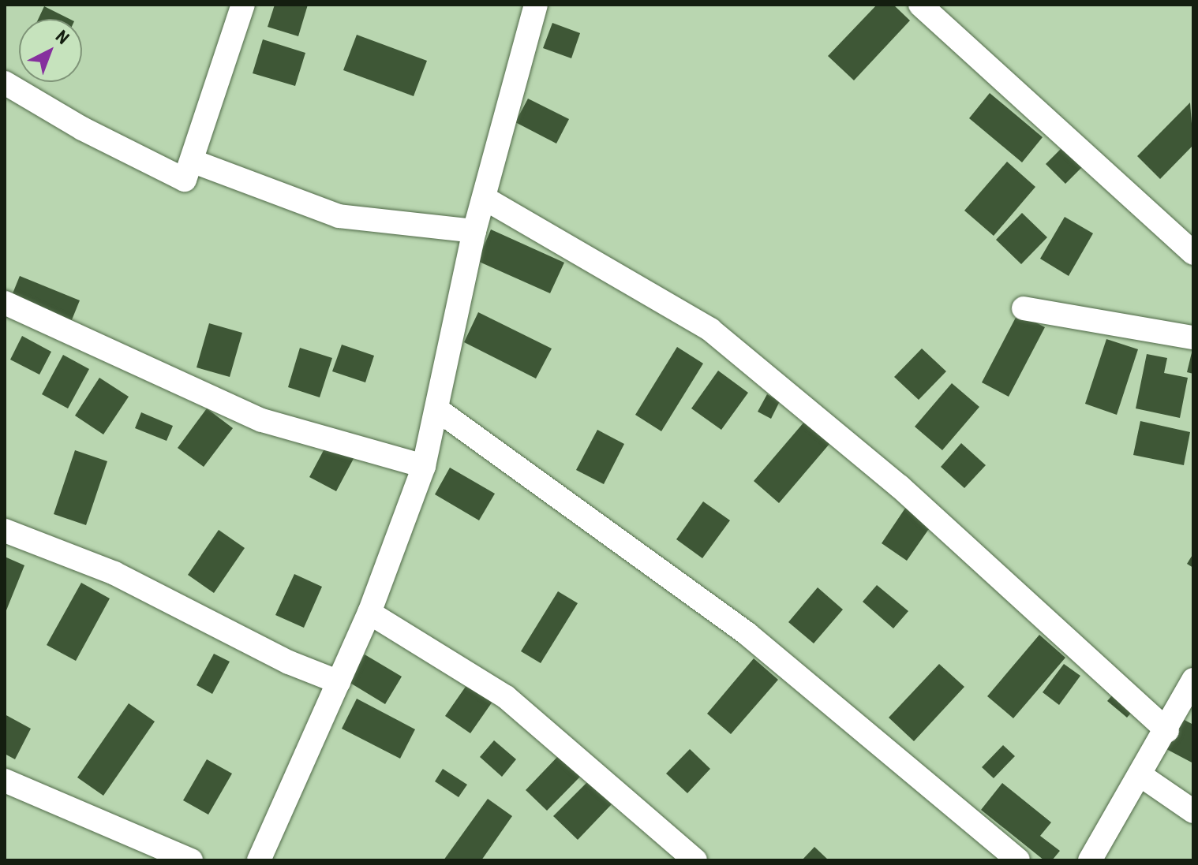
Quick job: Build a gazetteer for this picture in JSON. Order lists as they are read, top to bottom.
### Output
{
  "north": "top right"
}
